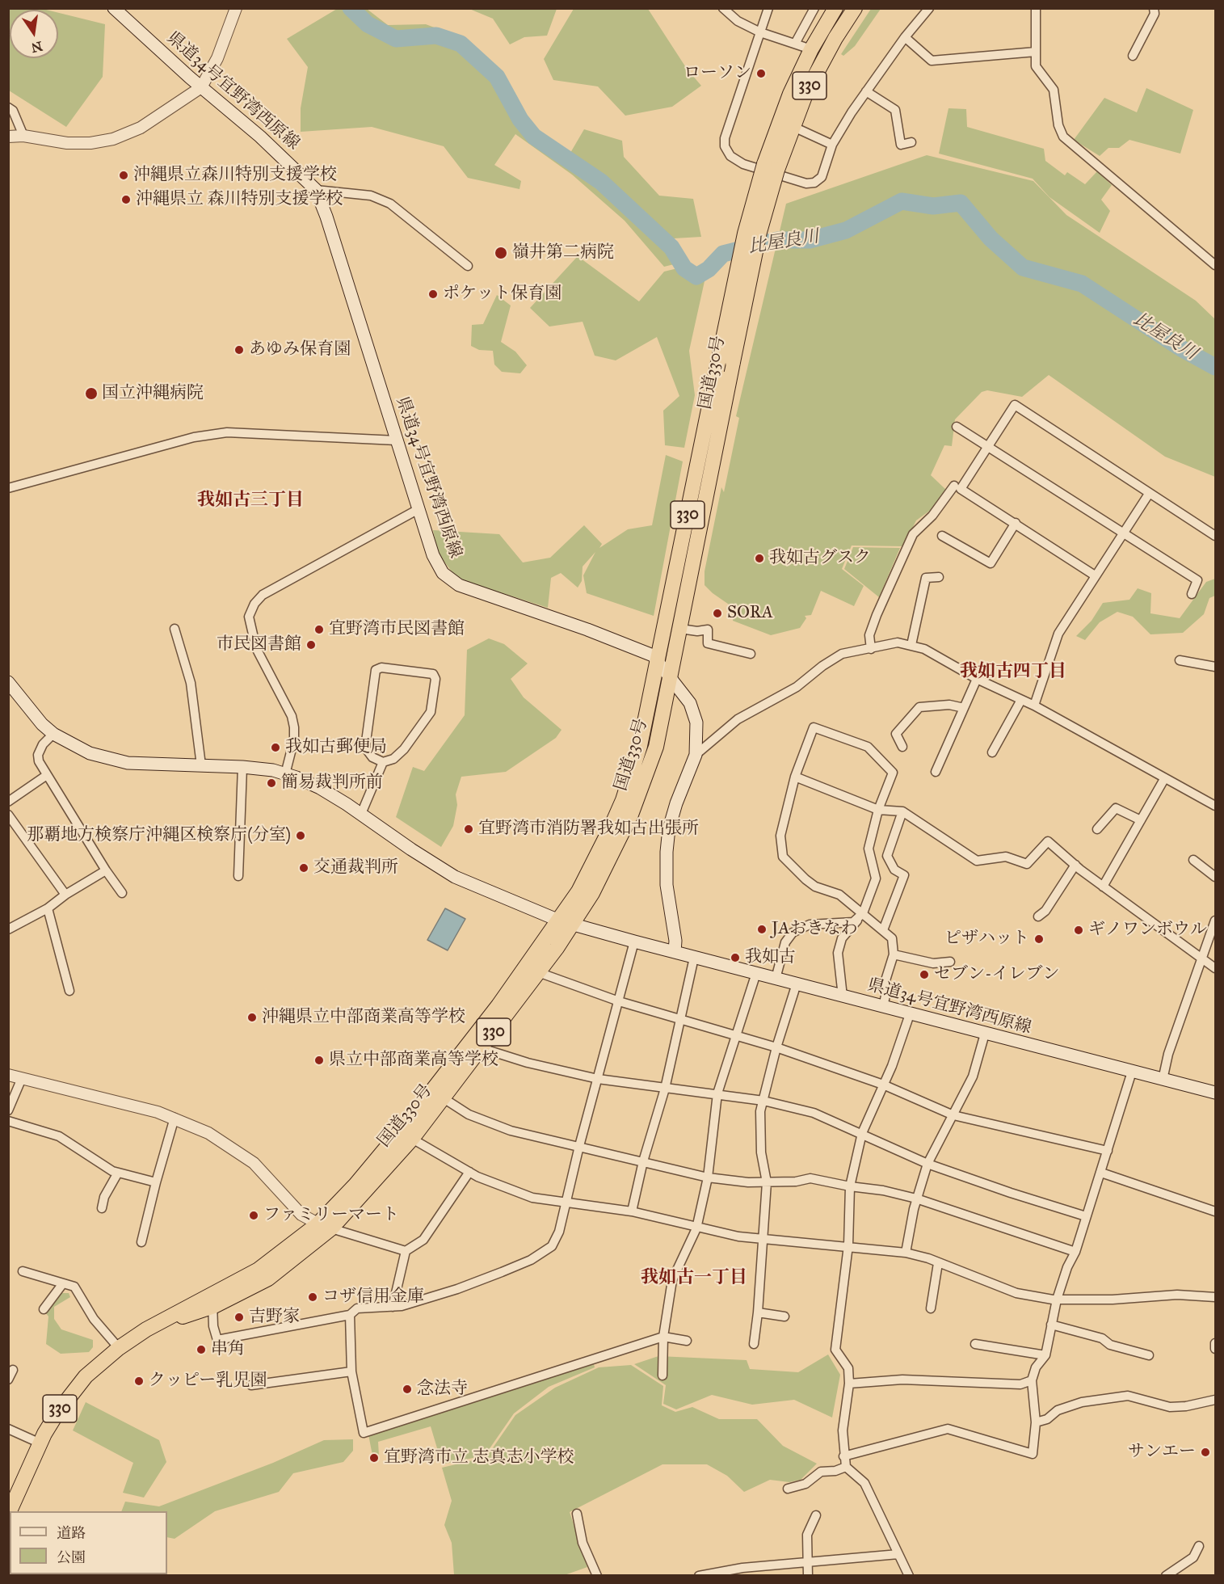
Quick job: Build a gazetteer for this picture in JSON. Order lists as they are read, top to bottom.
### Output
{
  "streets": {
    "highway": ["330", "国道330号"],
    "main road": ["県道34号宜野湾西原線"]
  },
  "crossings": [
    ["県道34号宜野湾西原線", "国道330号"]
  ],
  "districts": ["我如古三丁目", "我如古四丁目", "我如古一丁目"],
  "water": ["比屋良川"],
  "places": [
    "ローソン",
    "沖縄県立森川特別支援学校",
    "沖縄県立 森川特別支援学校",
    "嶺井第二病院",
    "ポケット保育園",
    "あゆみ保育園",
    "国立沖縄病院",
    "我如古グスク",
    "SORA",
    "宜野湾市民図書館",
    "市民図書館",
    "我如古郵便局",
    "簡易裁判所前",
    "宜野湾市消防署我如古出張所",
    "那覇地方検察庁沖縄区検察庁(分室)",
    "交通裁判所",
    "JAおきなわ",
    "ギノワンボウル",
    "ピザハット",
    "我如古",
    "セブン-イレブン",
    "沖縄県立中部商業高等学校",
    "県立中部商業高等学校",
    "ファミリーマート",
    "コザ信用金庫",
    "吉野家",
    "串角",
    "クッピー乳児園",
    "念法寺",
    "サンエー",
    "宜野湾市立 志真志小学校"
  ],
  "legend": ["道路", "公園"],
  "north": "bottom"
}
